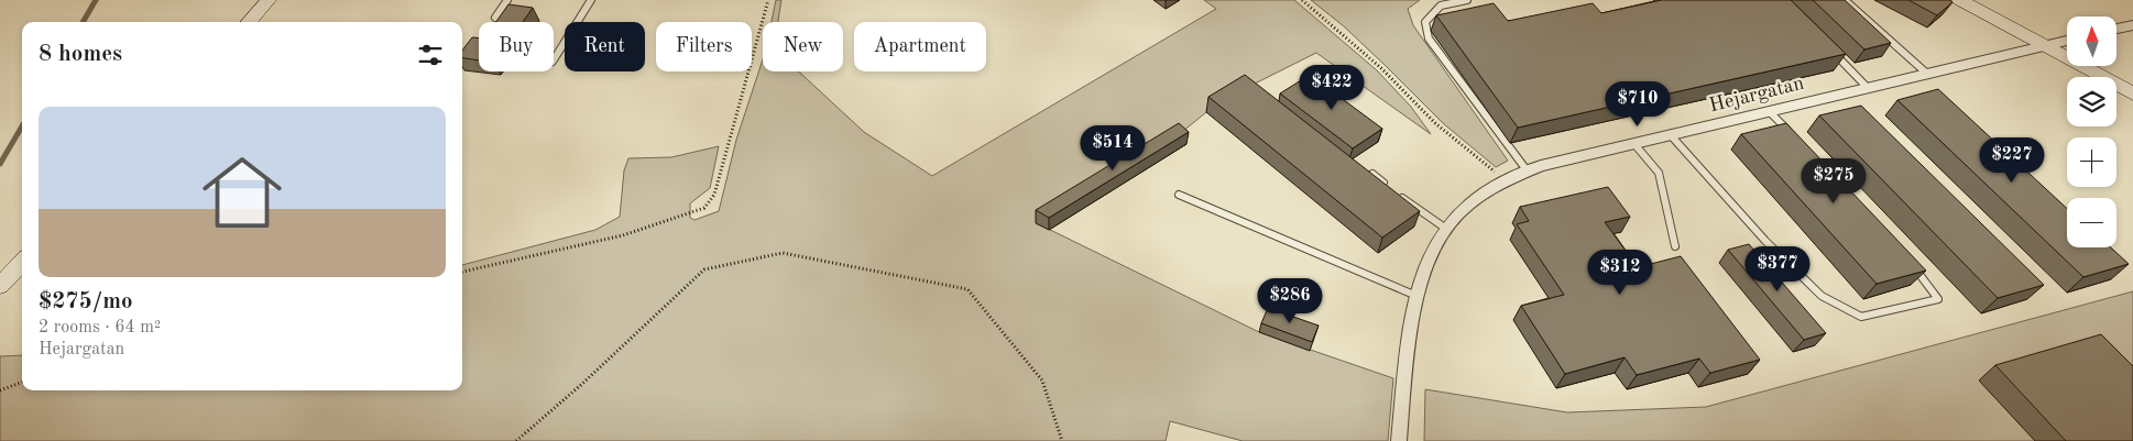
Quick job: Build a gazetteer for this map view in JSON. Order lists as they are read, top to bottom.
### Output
{
  "streets": {
    "street": ["Hejargatan"]
  },
  "north": "top",
  "page": {
    "map_buttons": ["+", "−"],
    "chip": [
      "Buy",
      "Rent",
      "Filters",
      "New",
      "Apartment"
    ],
    "heading": "8 homes",
    "price": [
      "$422",
      "$710",
      "$514",
      "$227",
      "$275",
      "$377",
      "$312",
      "$286"
    ],
    "list": [
      {
        "name": "$275/mo",
        "note": "2 rooms · 64 m² · Hejargatan"
      }
    ]
  }
}
